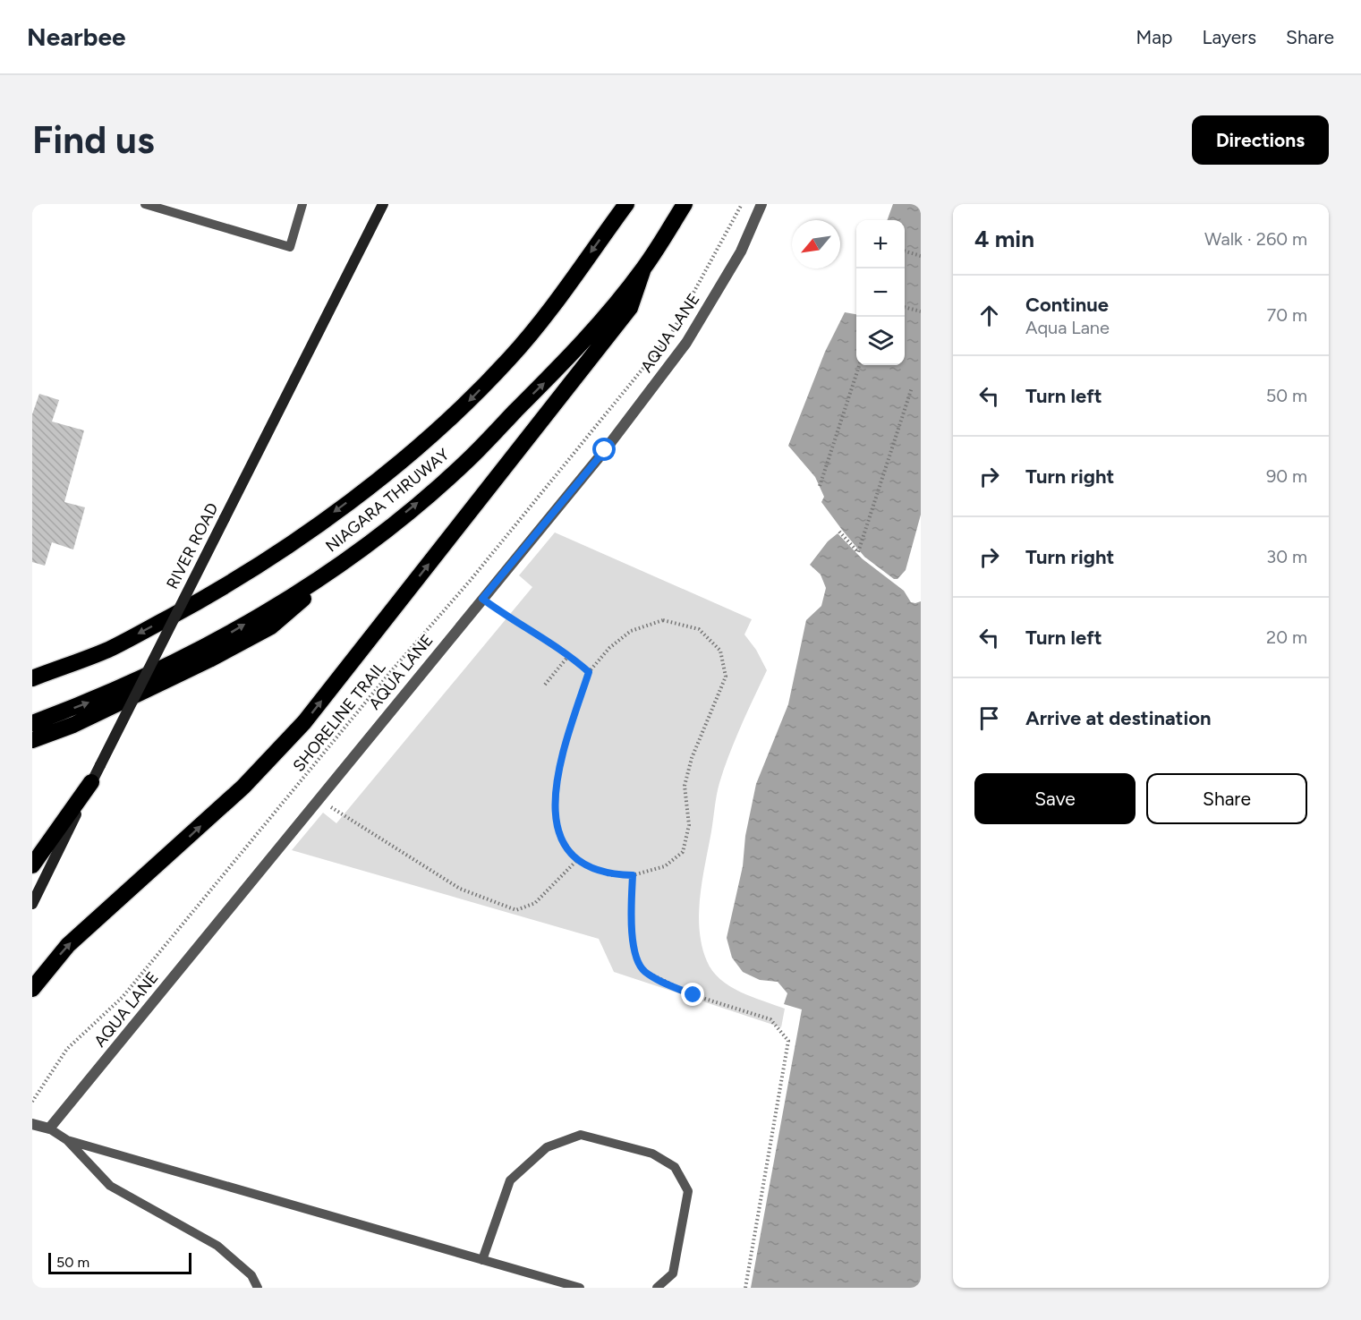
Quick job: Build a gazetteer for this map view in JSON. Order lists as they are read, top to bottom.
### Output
{
  "streets": {
    "highway": ["NIAGARA THRUWAY"],
    "main road": ["RIVER ROAD"],
    "street": ["AQUA LANE"],
    "path": ["SHORELINE TRAIL"]
  },
  "scale_bar": "50 m",
  "north": "bottom left",
  "page": {
    "header": "Nearbee",
    "nav": ["Map", "Layers", "Share"],
    "buttons": [
      "Directions",
      ["Save", "Share"]
    ],
    "title": "Find us",
    "heading": ["4 min", "Walk · 260 m"],
    "map_buttons": ["+", "−"],
    "list": [
      ["Continue", "Aqua Lane", "70 m"],
      ["Turn left", "50 m"],
      ["Turn right", "90 m"],
      ["Turn right", "30 m"],
      ["Turn left", "20 m"],
      "Arrive at destination"
    ],
    "scale": "50 m"
  }
}
